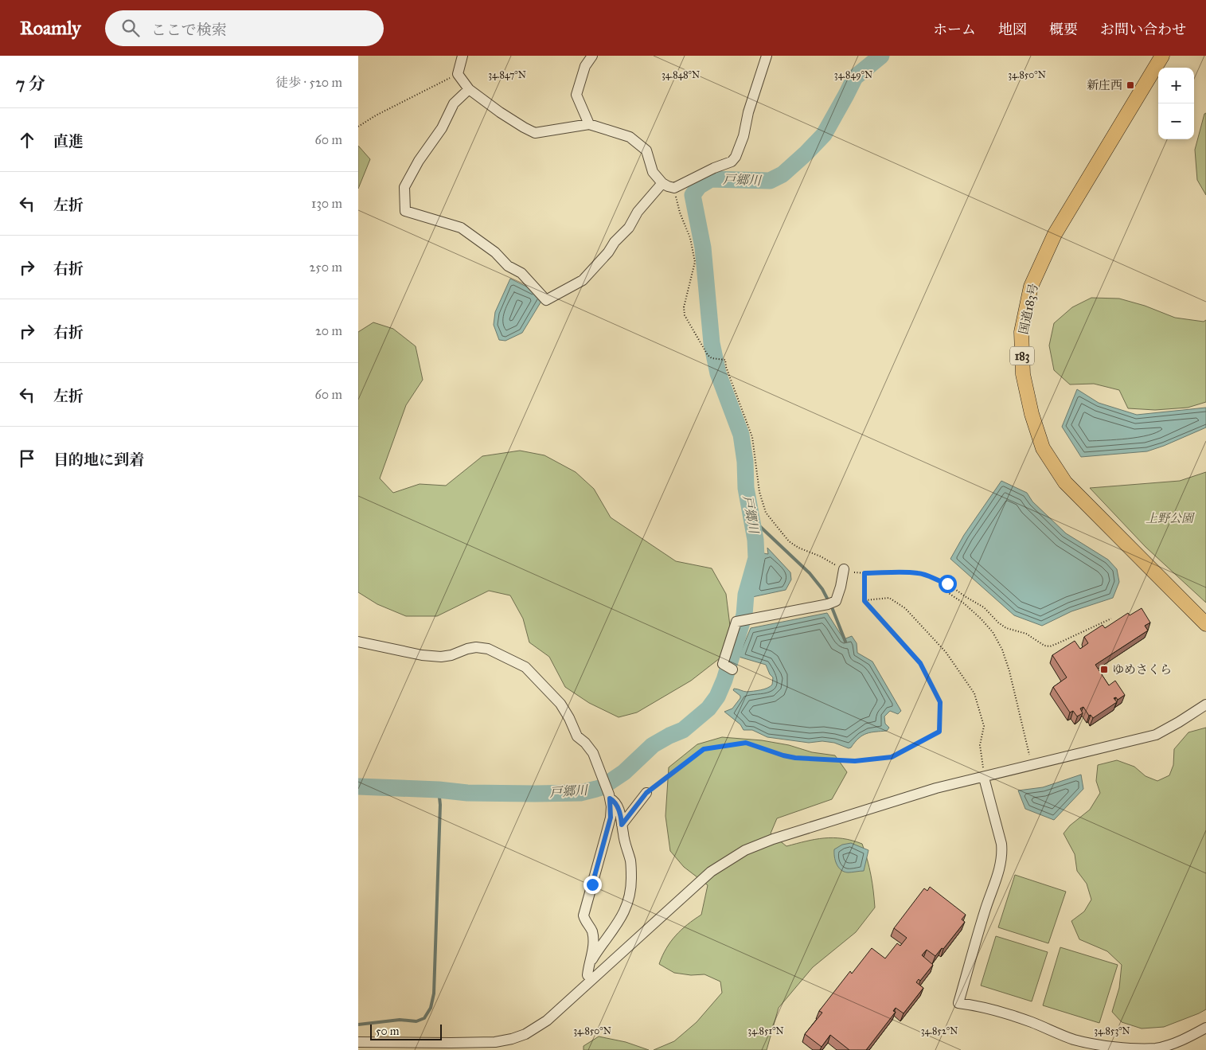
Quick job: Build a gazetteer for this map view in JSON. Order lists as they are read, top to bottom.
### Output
{
  "streets": {
    "highway": ["国道183号", "183"]
  },
  "water": ["戸郷川"],
  "parks": ["上野公園"],
  "places": {
    "transit": ["新庄西", "ゆめさくら"]
  },
  "scale_bar": "50 m",
  "page": {
    "header": "Roamly",
    "search": "ここで検索",
    "nav": [
      "ホーム",
      "地図",
      "概要",
      "お問い合わせ"
    ],
    "heading": ["7 分", "徒歩 · 520 m"],
    "map_buttons": ["+", "−"],
    "list": [
      ["直進", "60 m"],
      ["左折", "130 m"],
      ["右折", "250 m"],
      ["右折", "20 m"],
      ["左折", "60 m"],
      "目的地に到着"
    ],
    "scale": "50 m"
  },
  "coordinates": [
    "34.847°N",
    "34.848°N",
    "34.849°N",
    "34.850°N",
    "34.851°N",
    "34.852°N",
    "34.853°N"
  ]
}
